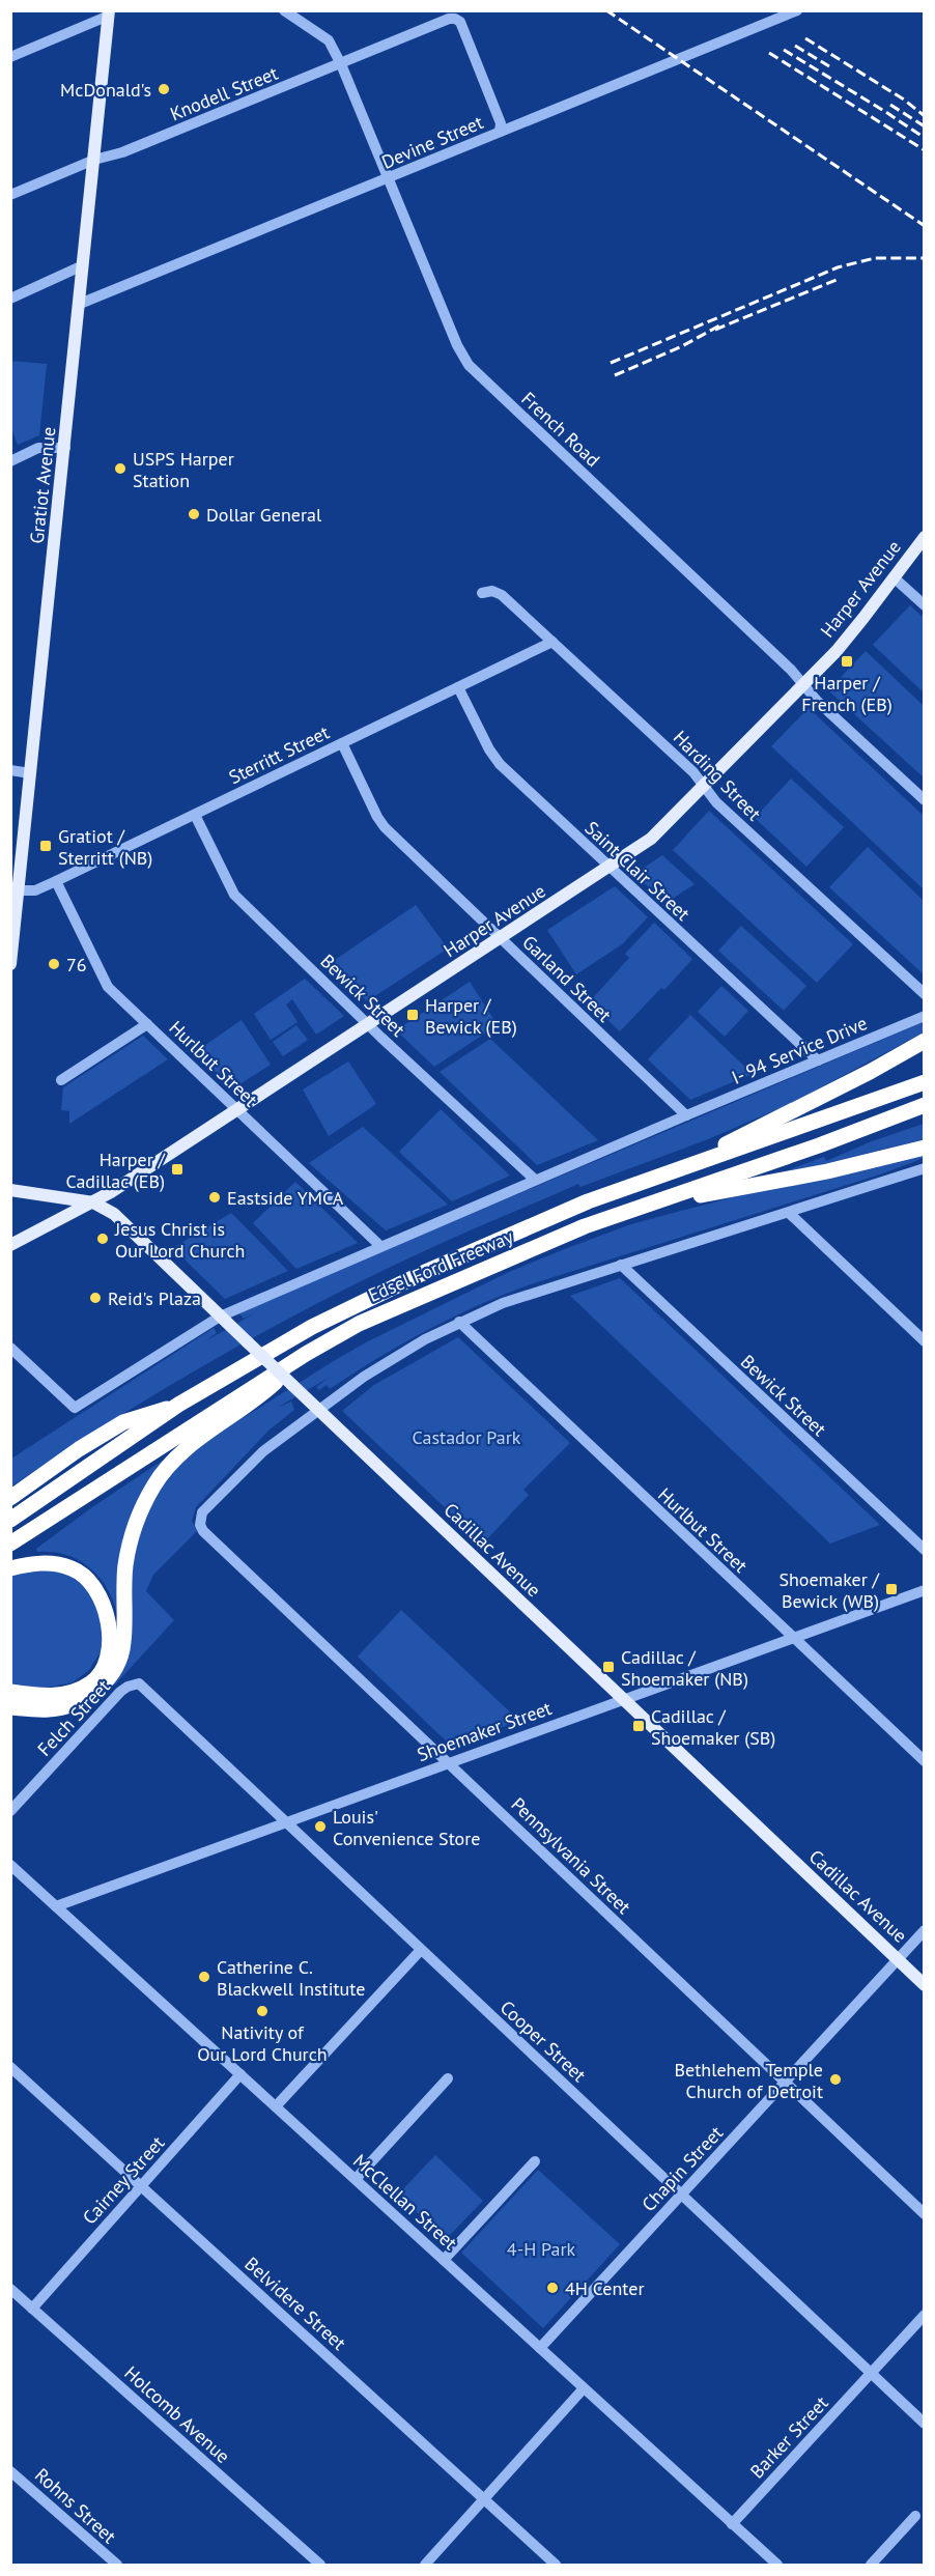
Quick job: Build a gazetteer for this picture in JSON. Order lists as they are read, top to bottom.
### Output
{
  "streets": {
    "highway": ["Edsel Ford Freeway"],
    "main road": ["Gratiot Avenue", "Harper Avenue", "Cadillac Avenue"],
    "street": [
      "Knodell Street",
      "Devine Street",
      "French Road",
      "Sterritt Street",
      "Harding Street",
      "Saint Clair Street",
      "Garland Street",
      "Bewick Street",
      "I- 94 Service Drive",
      "Hurlbut Street",
      "Felch Street",
      "Shoemaker Street",
      "Pennsylvania Street",
      "Cooper Street",
      "Chapin Street",
      "Cairney Street",
      "McClellan Street",
      "Belvidere Street",
      "Holcomb Avenue",
      "Barker Street",
      "Rohns Street"
    ]
  },
  "crossings": [
    ["Knodell Street", "Devine Street"],
    ["Knodell Street", "French Road"],
    ["Knodell Street", "Gratiot Avenue"],
    ["Devine Street", "French Road"],
    ["Devine Street", "Gratiot Avenue"],
    ["French Road", "Harper Avenue"],
    ["Gratiot Avenue", "Sterritt Street"],
    ["Harper Avenue", "Harding Street"],
    ["Harper Avenue", "Saint Clair Street"],
    ["Harper Avenue", "Garland Street"],
    ["Harper Avenue", "Bewick Street"],
    ["Harper Avenue", "Hurlbut Street"],
    ["Harper Avenue", "Cadillac Avenue"],
    ["Sterritt Street", "Harding Street"],
    ["Sterritt Street", "Saint Clair Street"],
    ["Sterritt Street", "Garland Street"],
    ["Sterritt Street", "Bewick Street"],
    ["Sterritt Street", "Hurlbut Street"],
    ["Saint Clair Street", "I- 94 Service Drive"],
    ["Garland Street", "I- 94 Service Drive"],
    ["Hurlbut Street", "Shoemaker Street"],
    ["Cadillac Avenue", "Shoemaker Street"],
    ["Cadillac Avenue", "Pennsylvania Street"],
    ["Cadillac Avenue", "Chapin Street"],
    ["Felch Street", "Cooper Street"],
    ["Shoemaker Street", "Pennsylvania Street"],
    ["Shoemaker Street", "Cooper Street"],
    ["Shoemaker Street", "McClellan Street"],
    ["Pennsylvania Street", "Chapin Street"],
    ["Cooper Street", "Chapin Street"],
    ["Cooper Street", "Barker Street"],
    ["Chapin Street", "McClellan Street"],
    ["Cairney Street", "McClellan Street"],
    ["Cairney Street", "Belvidere Street"],
    ["Cairney Street", "Holcomb Avenue"],
    ["McClellan Street", "Barker Street"]
  ],
  "parks": ["Castador Park", "4-H Park"],
  "places": {
    "other": [
      "McDonald's",
      "USPS Harper Station",
      "Dollar General",
      "76",
      "Eastside YMCA",
      "Jesus Christ is Our Lord Church",
      "Reid's Plaza",
      "Louis' Convenience Store",
      "Catherine C. Blackwell Institute",
      "Nativity of Our Lord Church",
      "Bethlehem Temple Church of Detroit",
      "4H Center"
    ],
    "transit": [
      "Harper / French (EB)",
      "Gratiot / Sterritt (NB)",
      "Harper / Bewick (EB)",
      "Harper / Cadillac (EB)",
      "Shoemaker / Bewick (WB)",
      "Cadillac / Shoemaker (NB)",
      "Cadillac / Shoemaker (SB)"
    ]
  }
}
